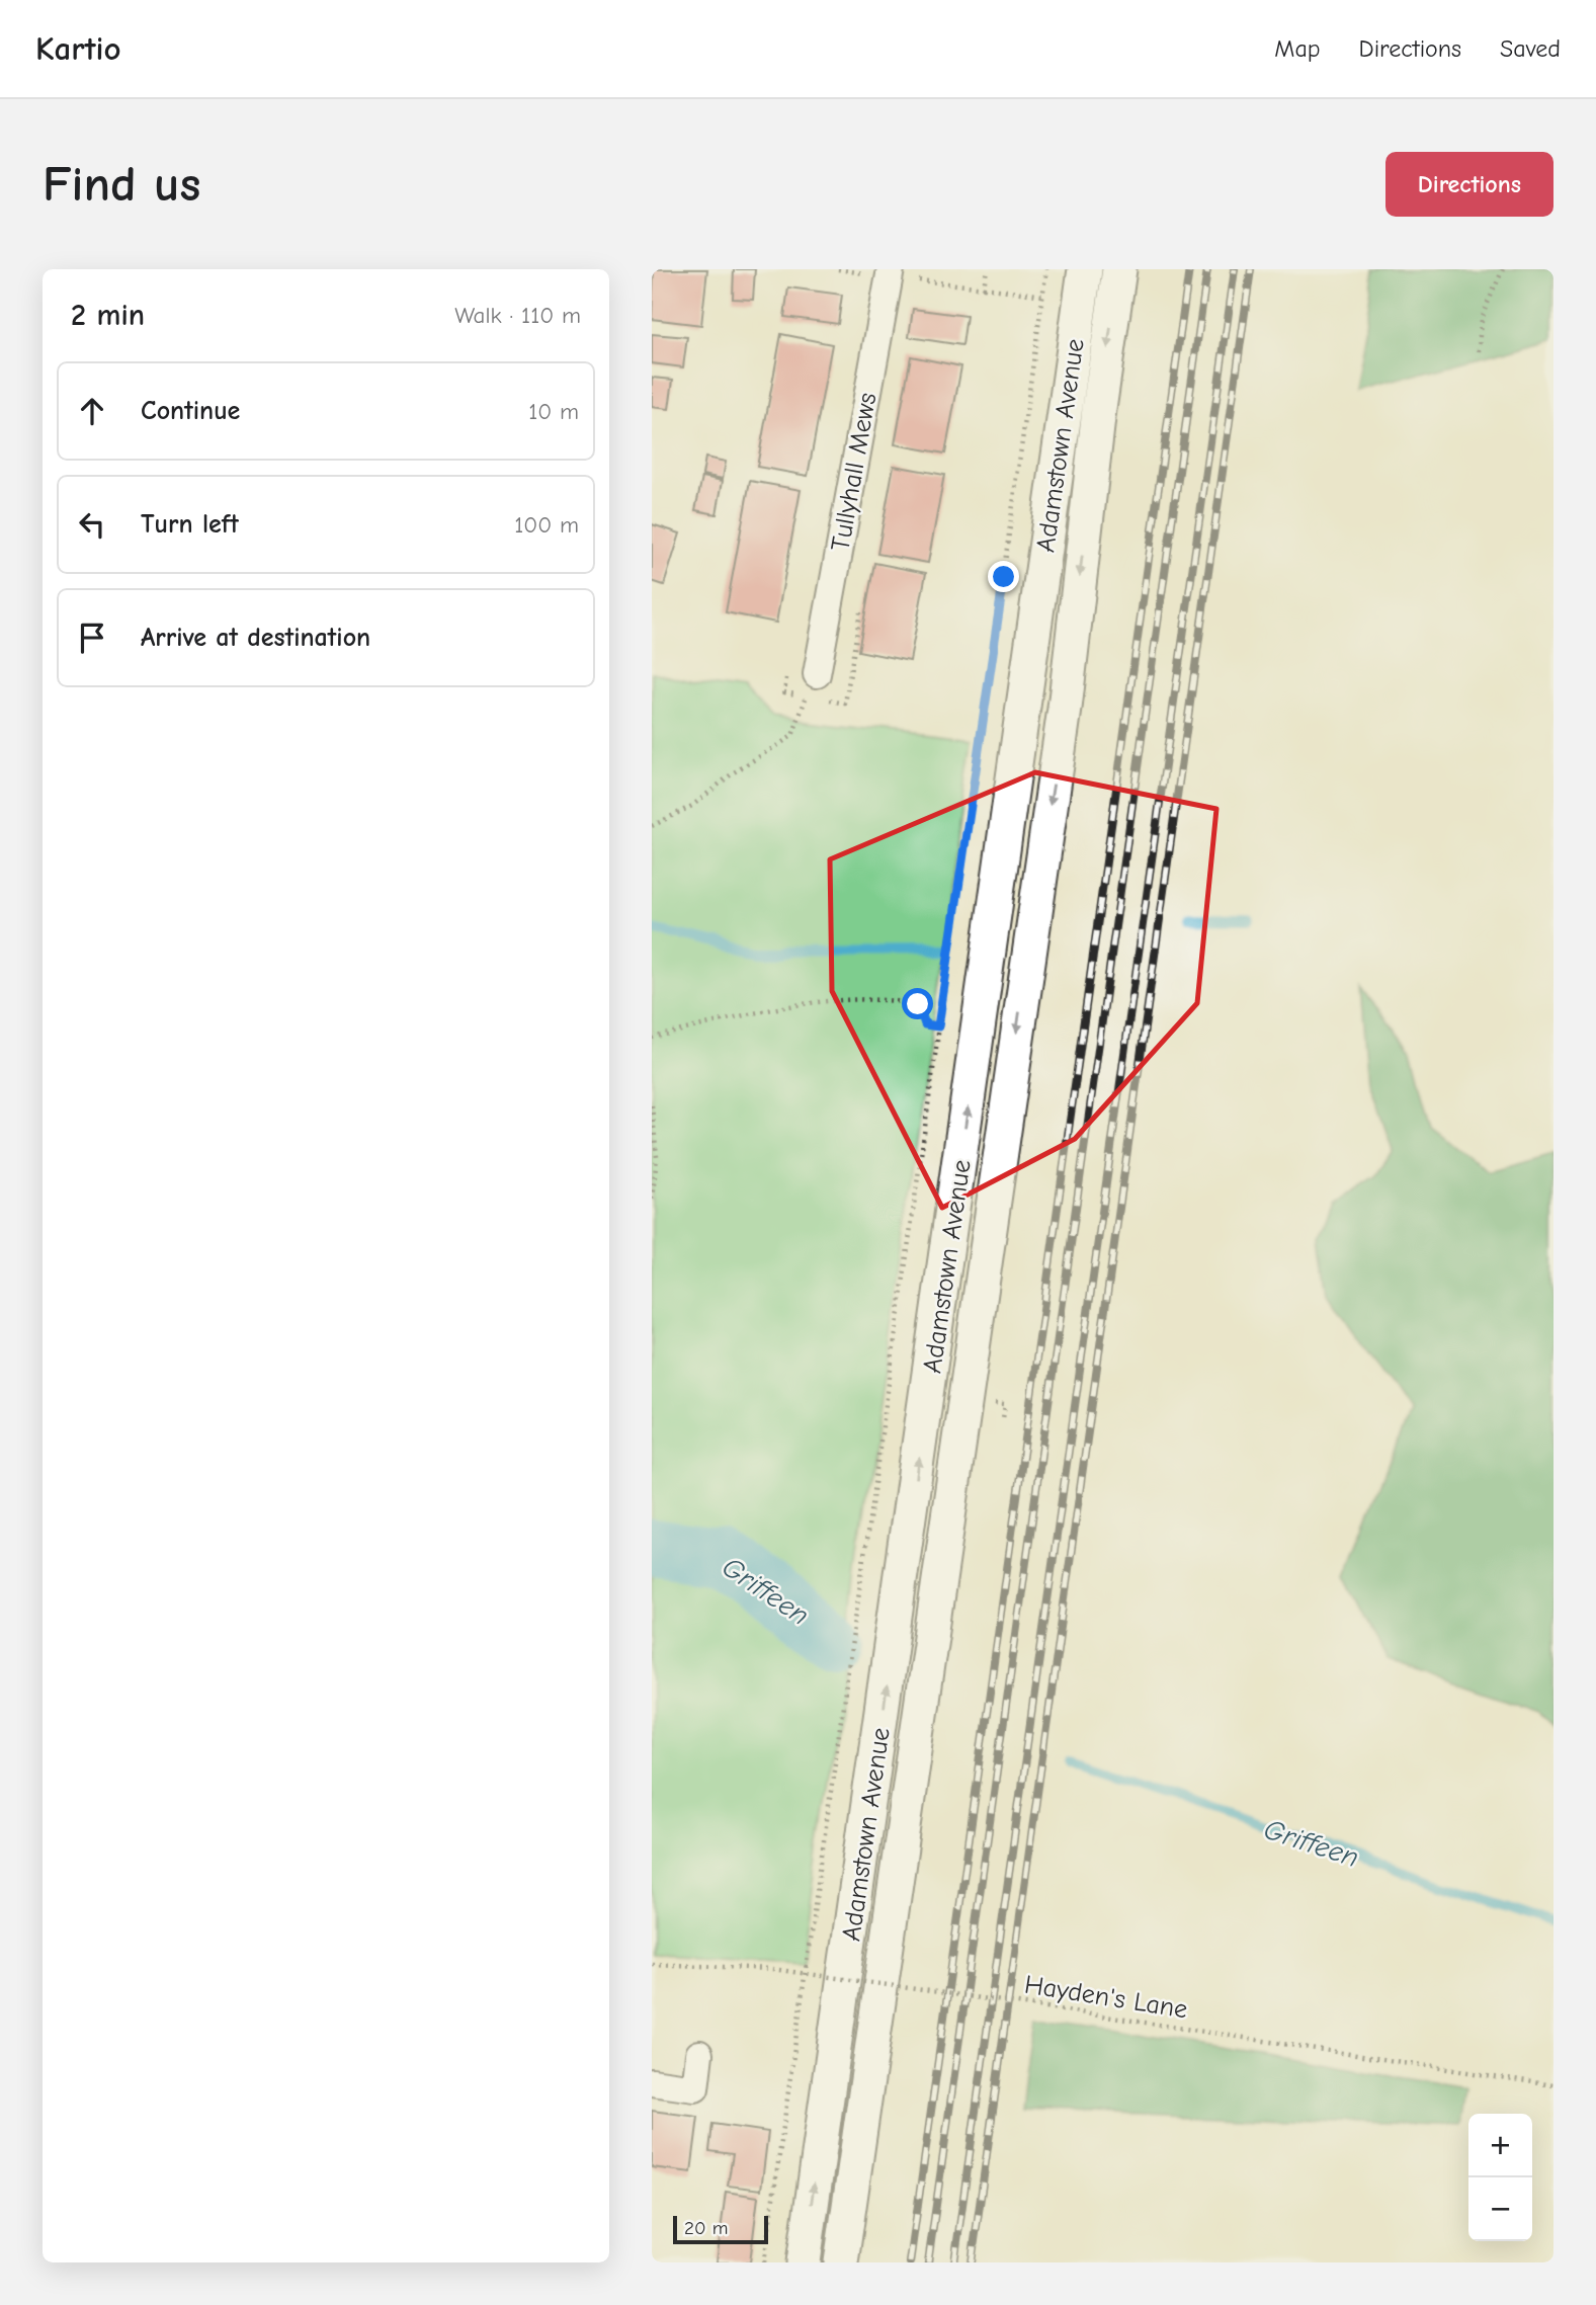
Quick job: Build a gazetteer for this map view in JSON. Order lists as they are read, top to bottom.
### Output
{
  "streets": {
    "street": ["Adamstown Avenue", "Tullyhall Mews"],
    "path": ["Hayden's Lane"]
  },
  "water": ["Griffeen"],
  "scale_bar": "20 m",
  "page": {
    "header": "Kartio",
    "nav": ["Map", "Directions", "Saved"],
    "buttons": "Directions",
    "title": "Find us",
    "heading": ["2 min", "Walk · 110 m"],
    "list": [
      ["Continue", "10 m"],
      ["Turn left", "100 m"],
      "Arrive at destination"
    ],
    "map_buttons": ["+", "−"],
    "scale": "20 m"
  }
}
